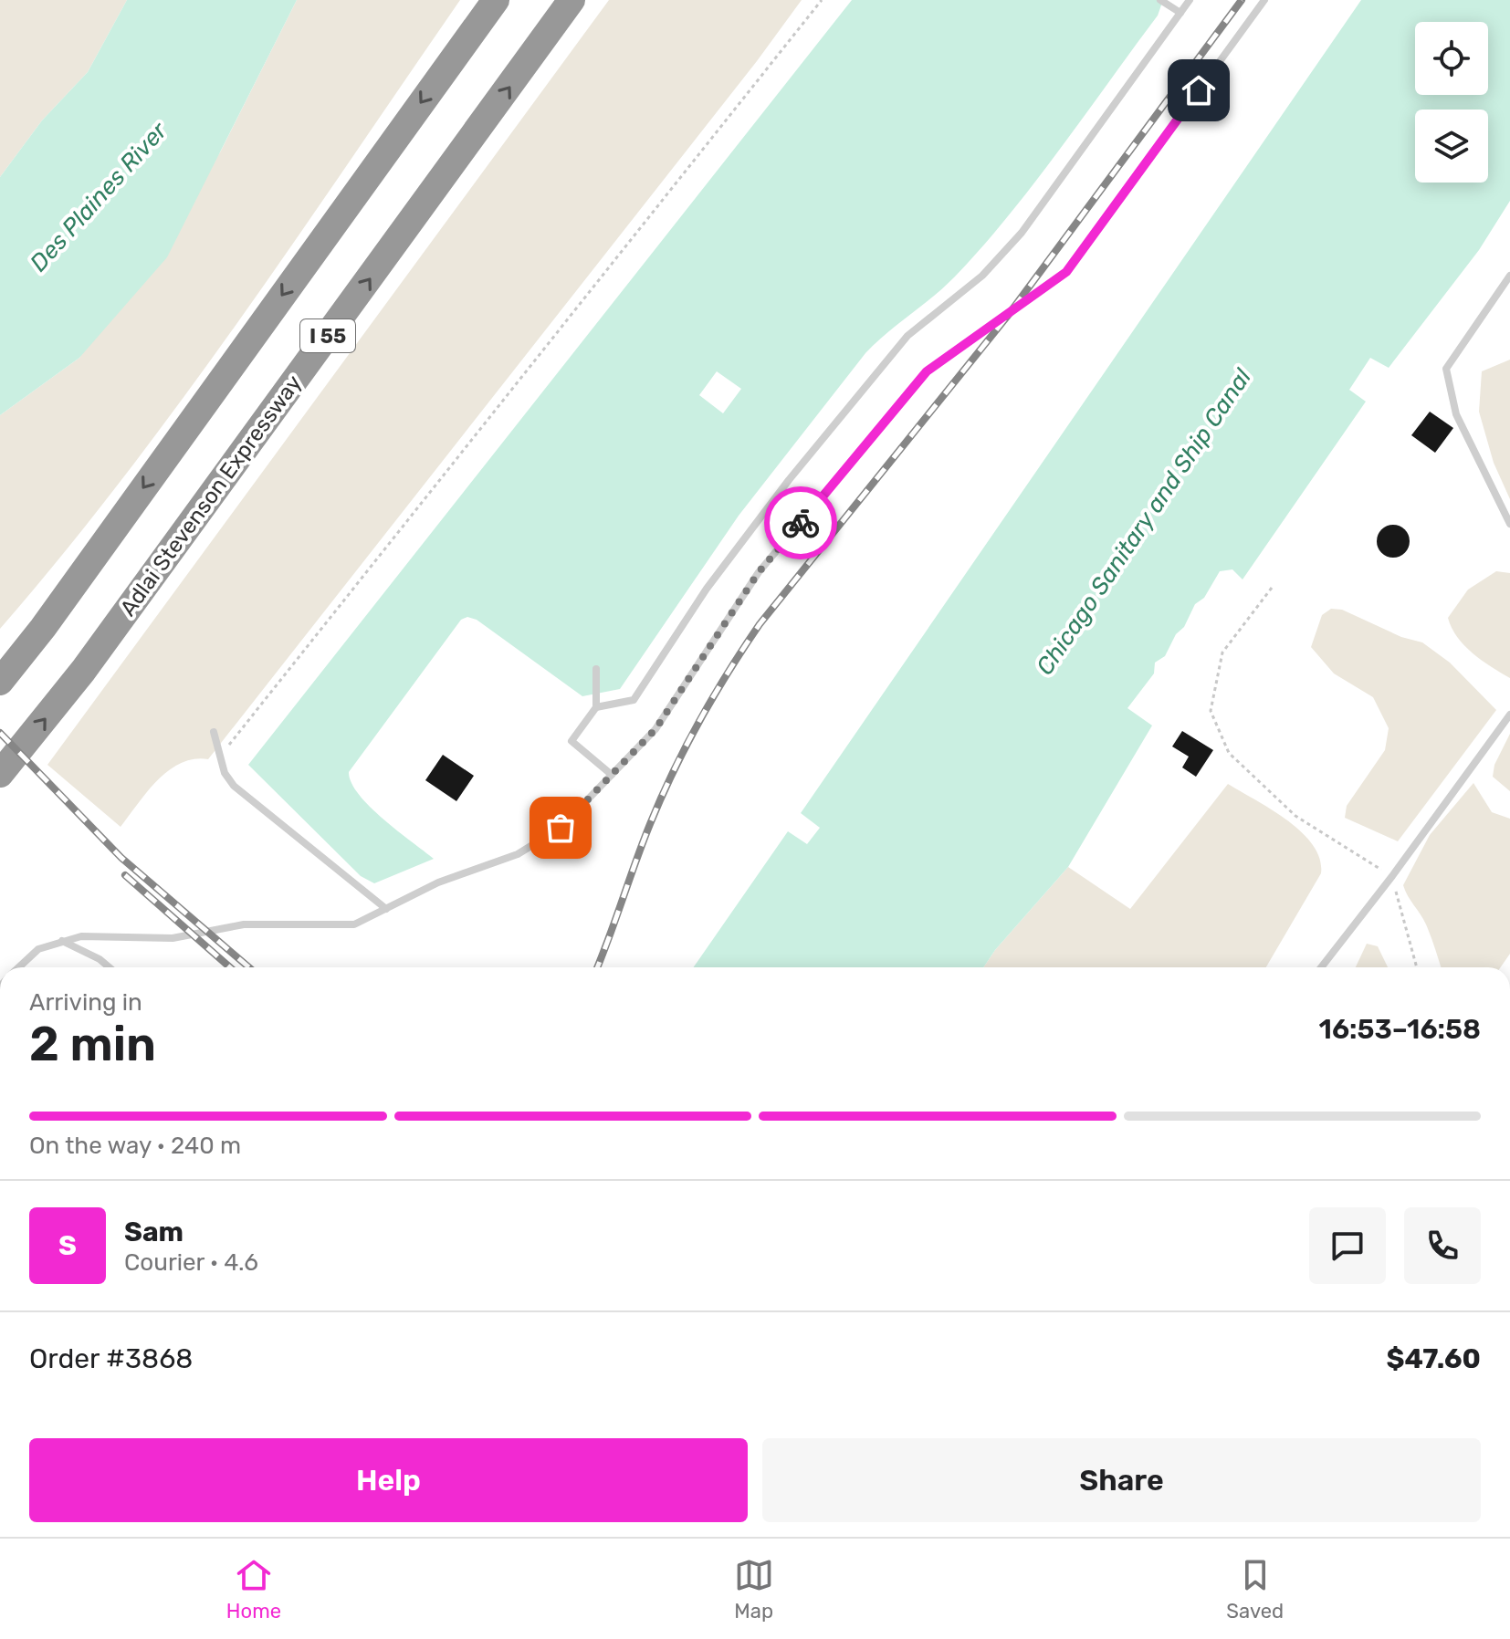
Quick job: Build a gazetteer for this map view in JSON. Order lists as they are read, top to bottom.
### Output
{
  "streets": {
    "highway": ["I 55", "Adlai Stevenson Expressway"]
  },
  "water": ["Des Plaines River", "Chicago Sanitary and Ship Canal"],
  "page": {
    "heading": ["2 min", "Arriving in", "16:53–16:58"],
    "panel": [
      "Sam",
      "Courier · 4.6",
      "Order #3868",
      "$47.60"
    ],
    "bar": "On the way · 240 m",
    "round": "S",
    "buttons": ["Help", "Share"],
    "tabs": ["Home", "Map", "Saved"]
  }
}
